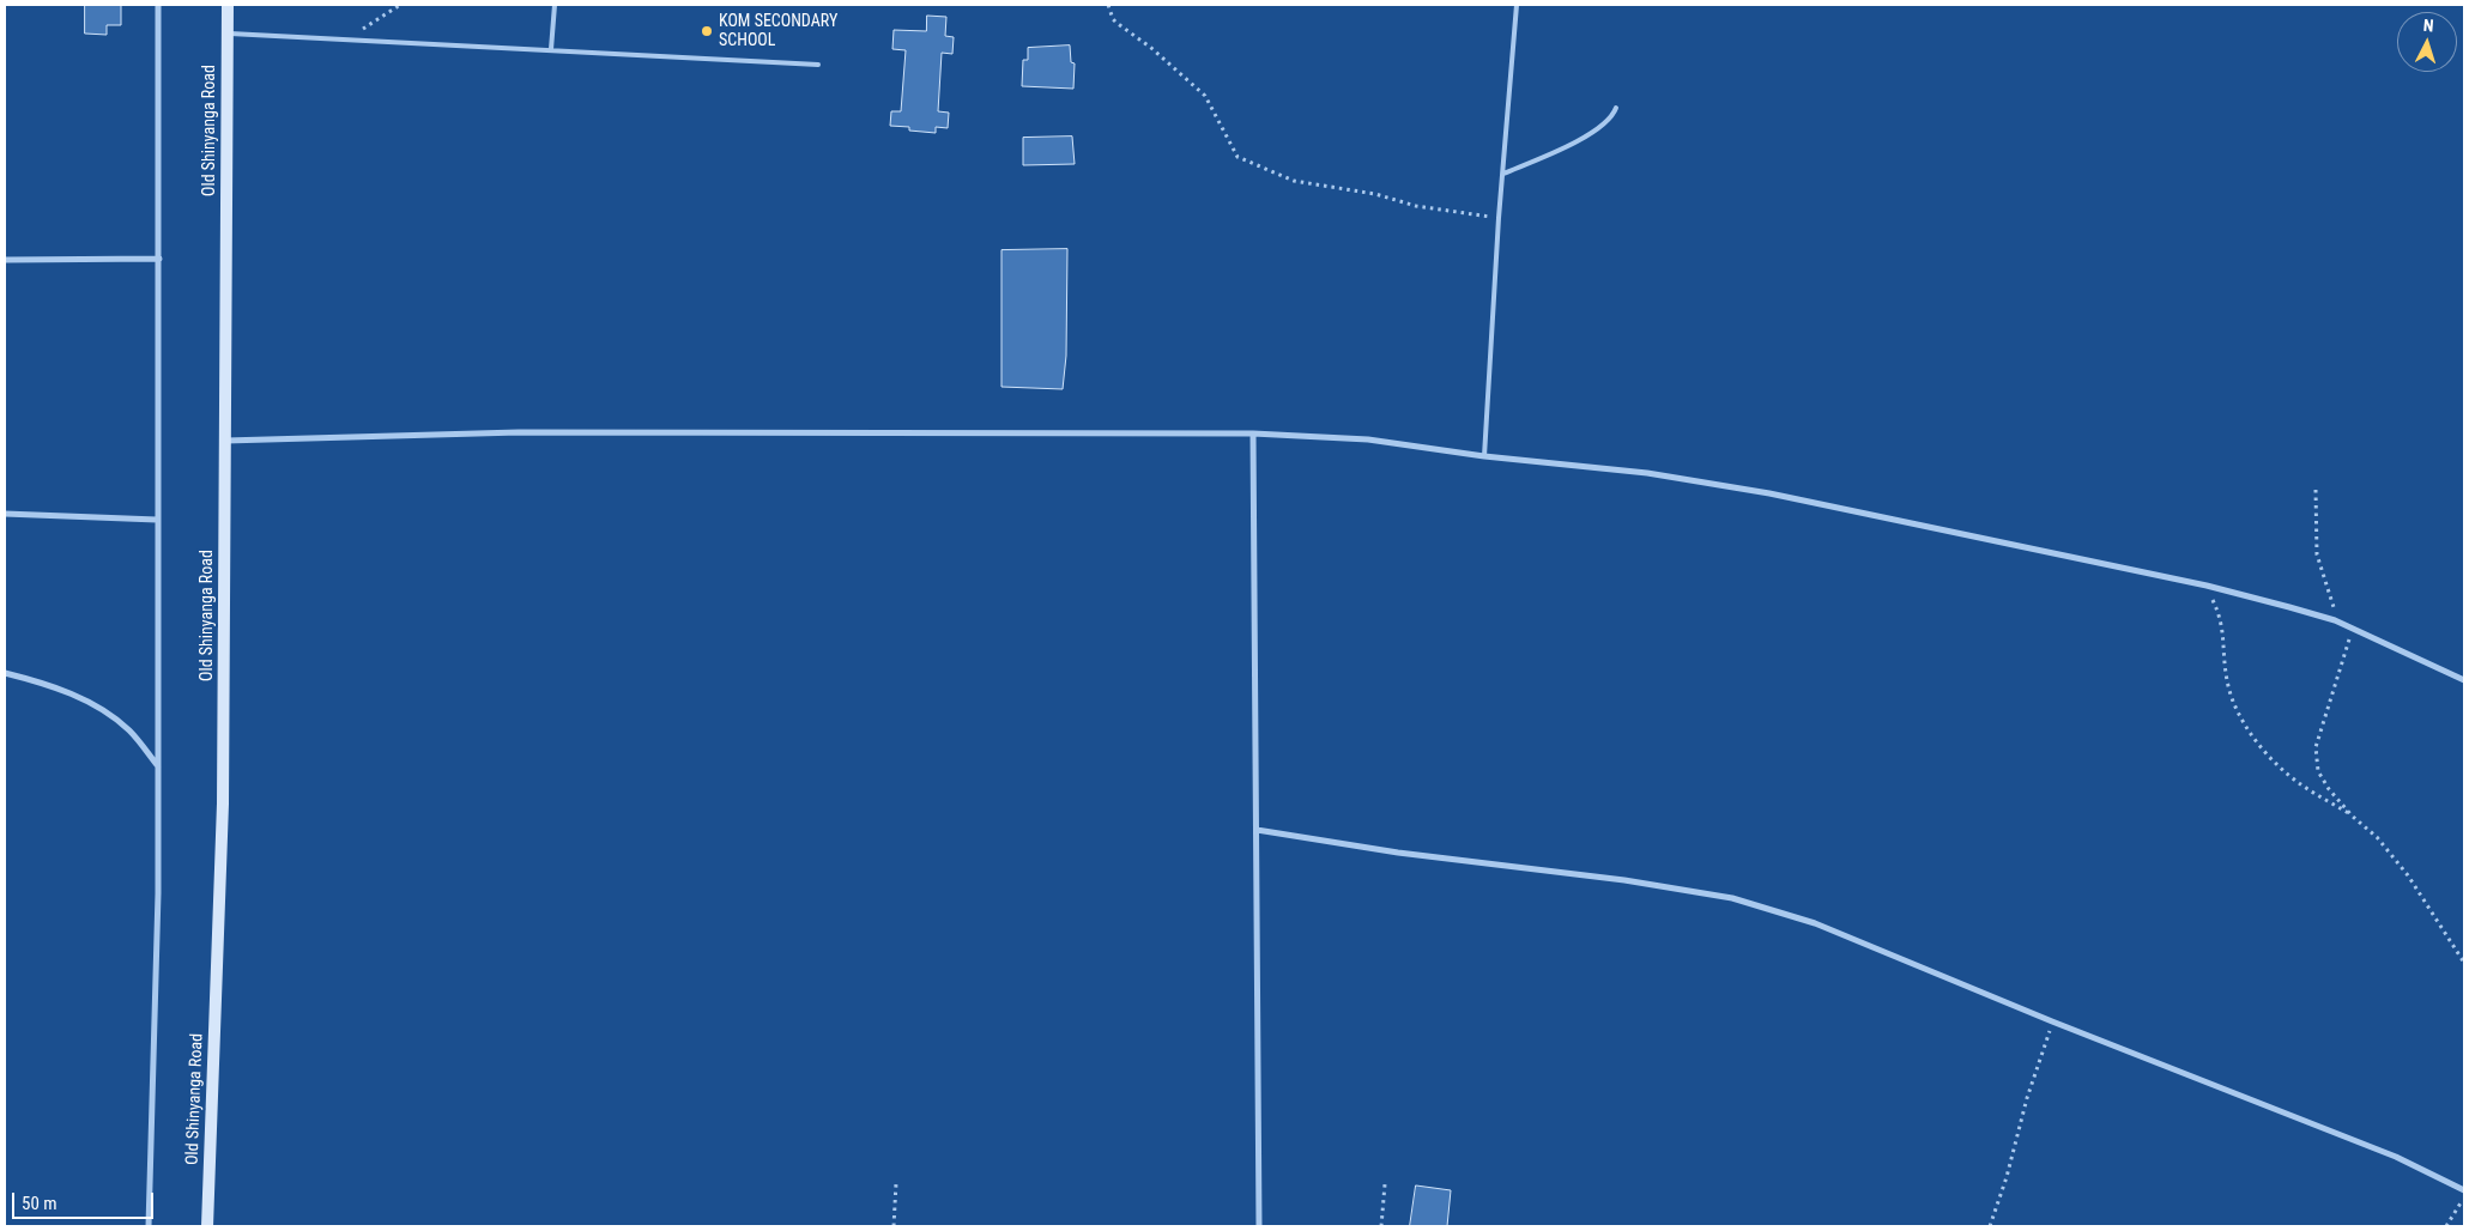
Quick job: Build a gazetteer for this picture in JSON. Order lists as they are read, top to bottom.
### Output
{
  "streets": {
    "main road": ["Old Shinyanga Road"]
  },
  "places": ["KOM SECONDARY SCHOOL"],
  "scale_bar": "50 m",
  "north": "top"
}
